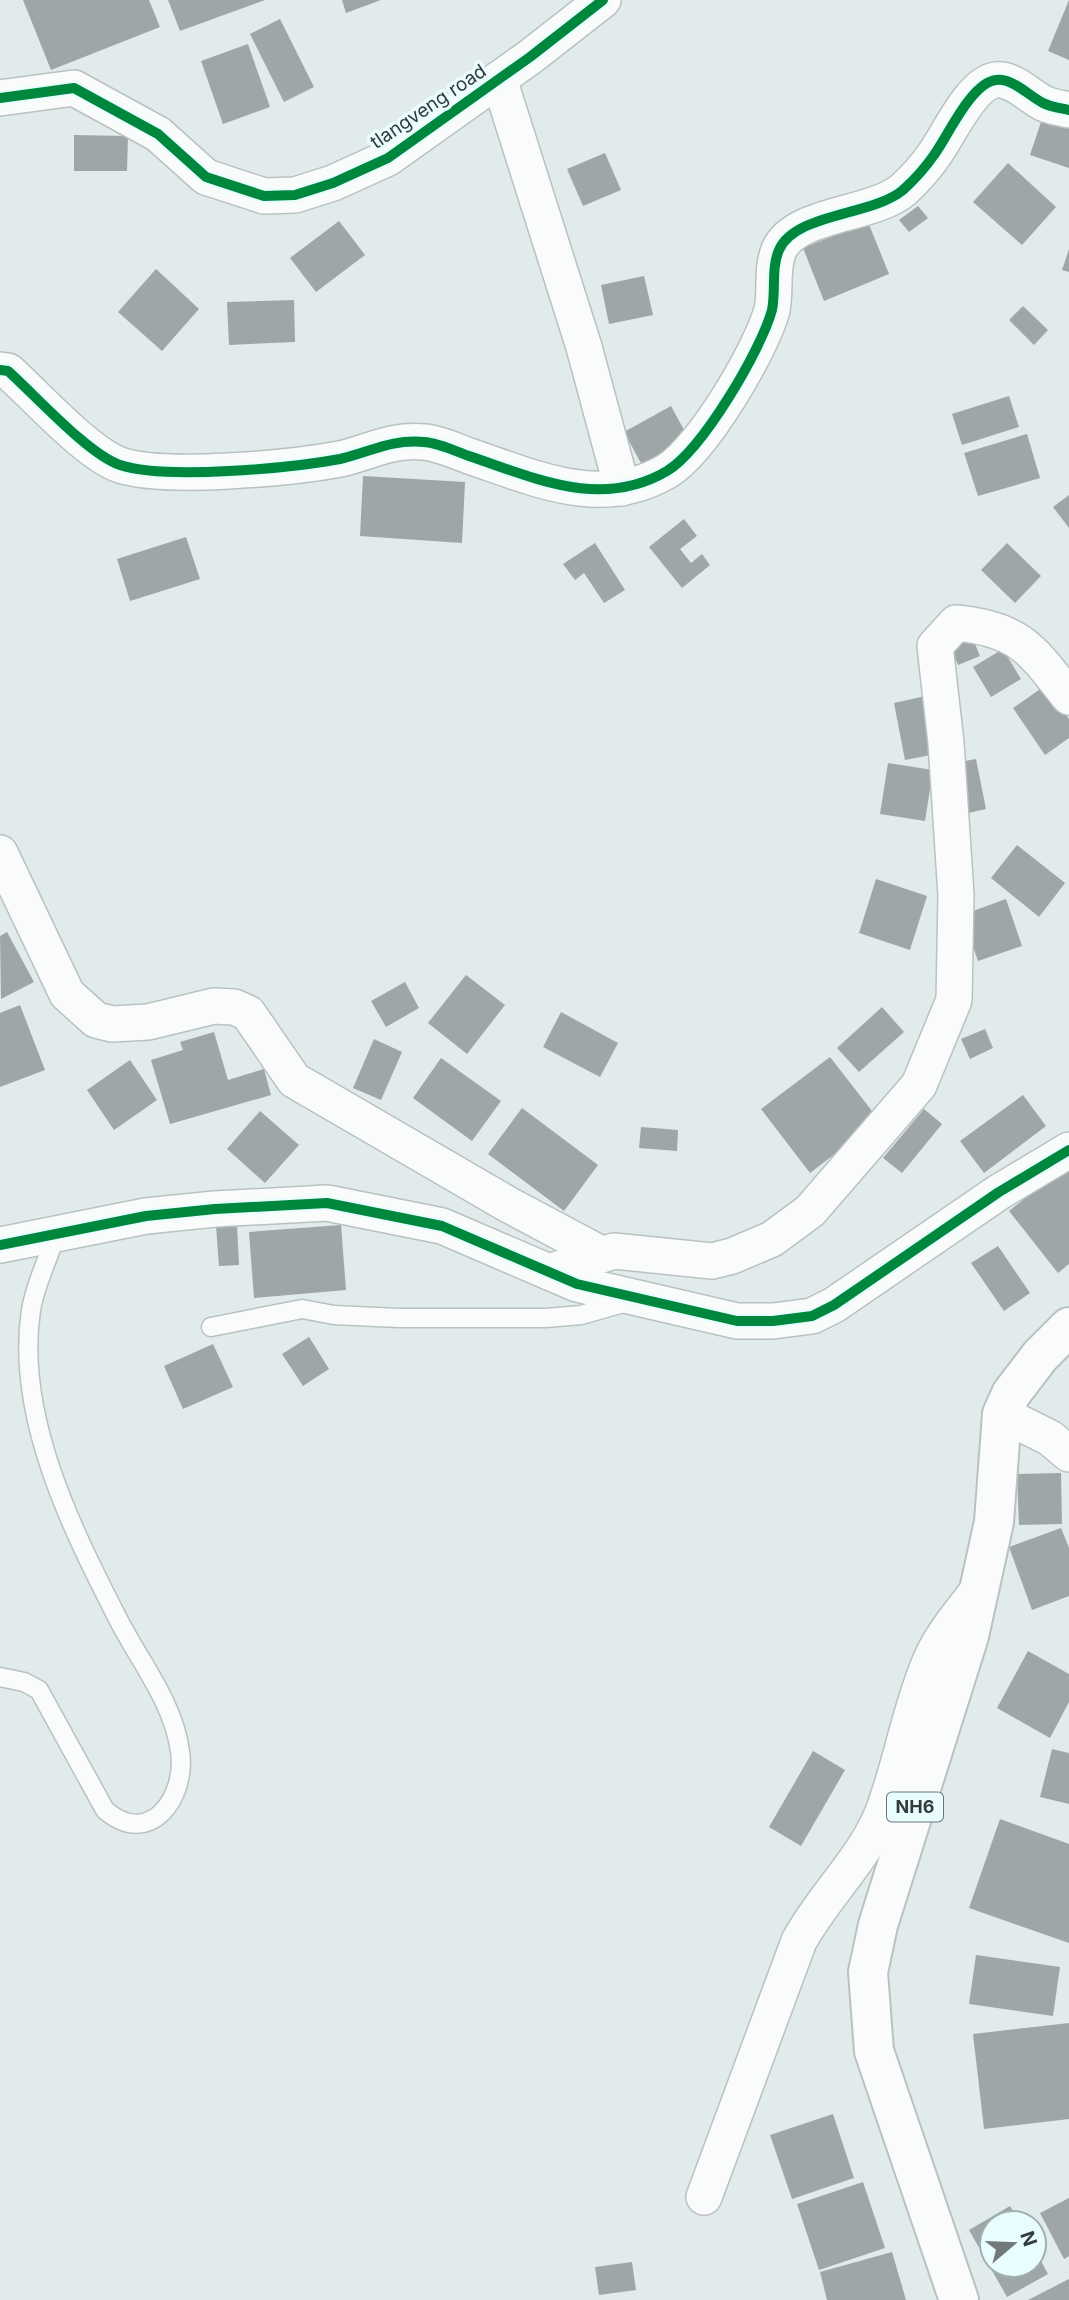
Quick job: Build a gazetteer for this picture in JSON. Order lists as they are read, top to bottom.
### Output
{
  "streets": {
    "highway": ["NH6"],
    "street": ["tlangveng road"]
  },
  "north": "right"
}
